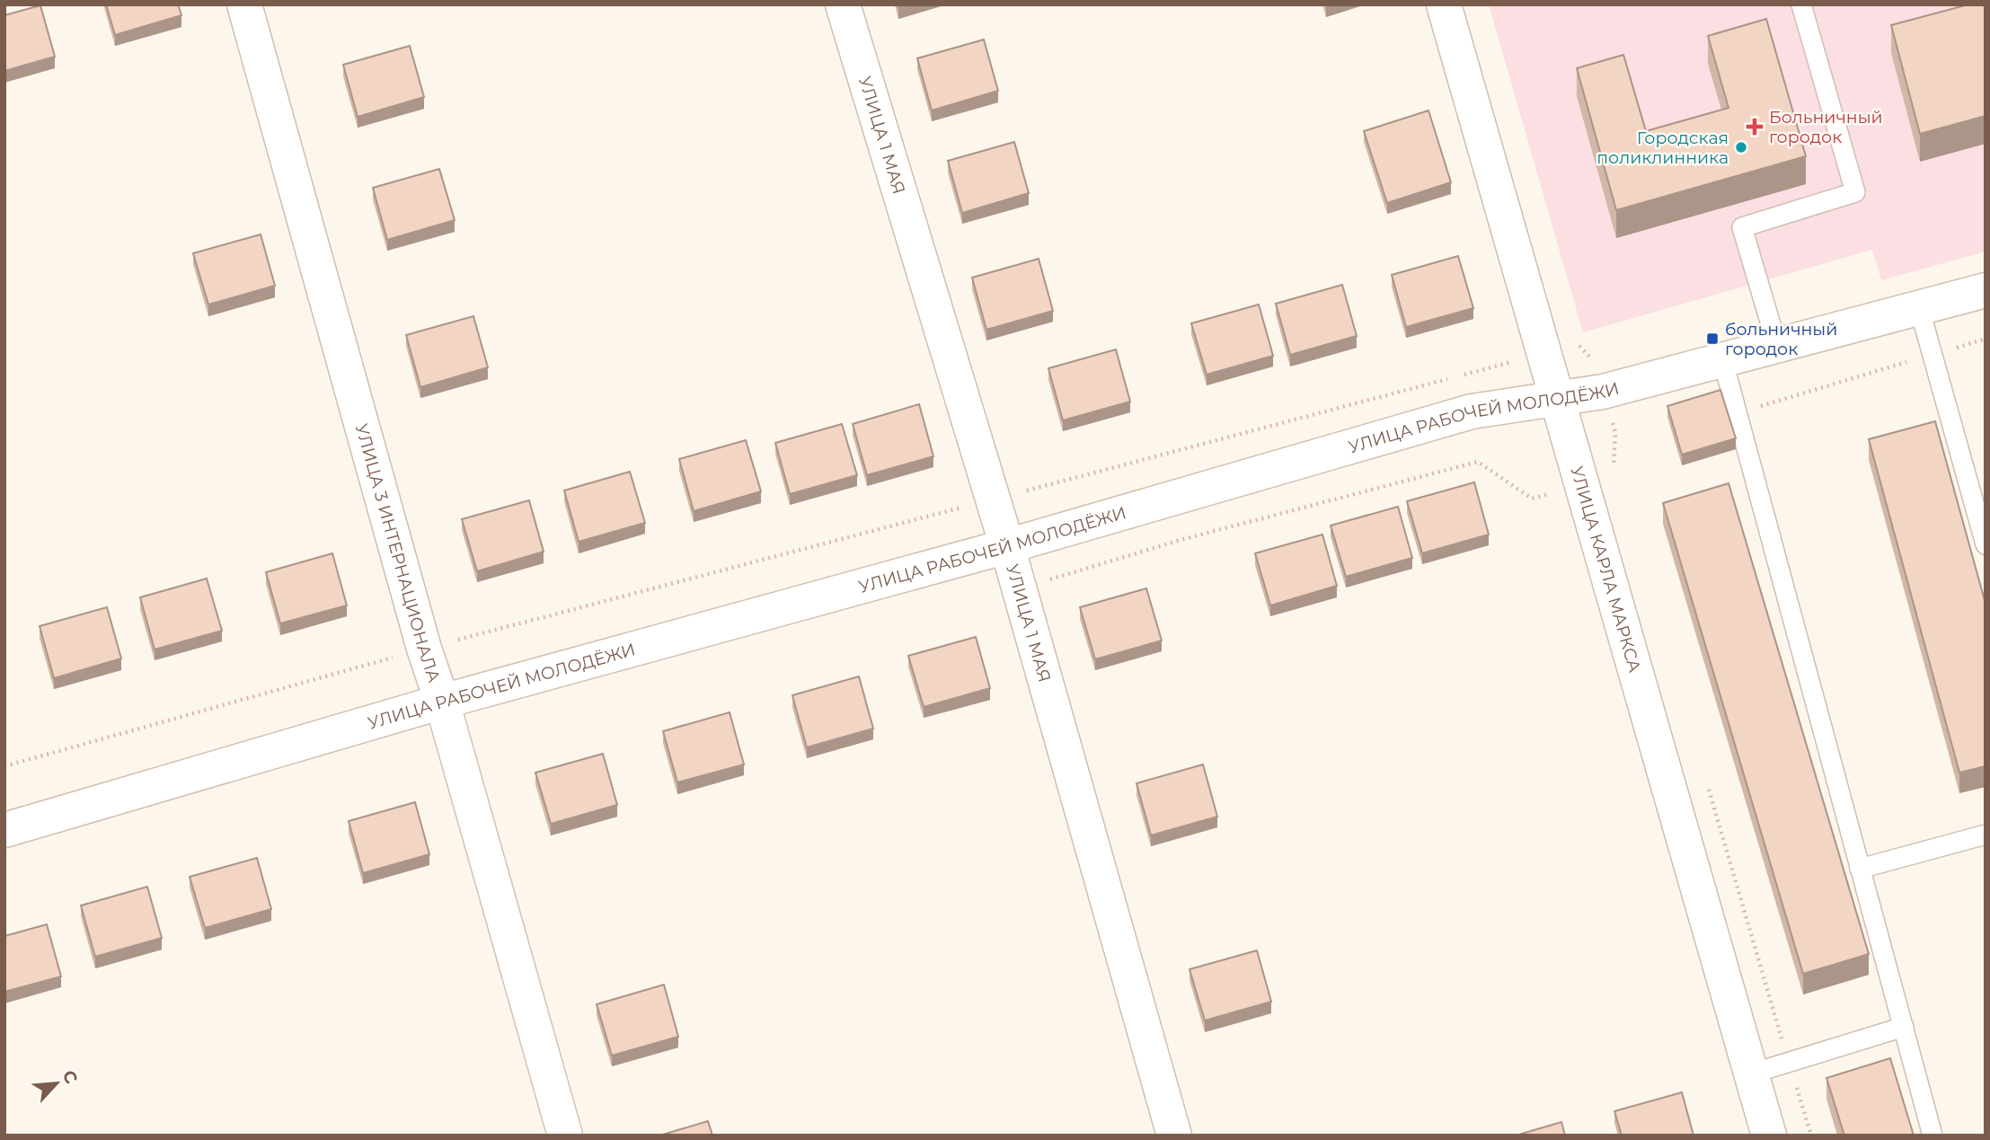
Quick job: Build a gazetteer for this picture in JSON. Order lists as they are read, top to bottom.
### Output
{
  "streets": {
    "street": [
      "УЛИЦА 1 МАЯ",
      "УЛИЦА РАБОЧЕЙ МОЛОДЁЖИ",
      "УЛИЦА 3 ИНТЕРНАЦИОНАЛА",
      "УЛИЦА КАРЛА МАРКСА"
    ]
  },
  "crossings": [
    ["УЛИЦА 1 МАЯ", "УЛИЦА РАБОЧЕЙ МОЛОДЁЖИ"],
    ["УЛИЦА РАБОЧЕЙ МОЛОДЁЖИ", "УЛИЦА 3 ИНТЕРНАЦИОНАЛА"],
    ["УЛИЦА РАБОЧЕЙ МОЛОДЁЖИ", "УЛИЦА КАРЛА МАРКСА"]
  ],
  "places": {
    "health": ["Больничный городок"],
    "other": ["Городская поликлинника"],
    "transit": ["больничный городок"]
  },
  "north": "top right"
}
